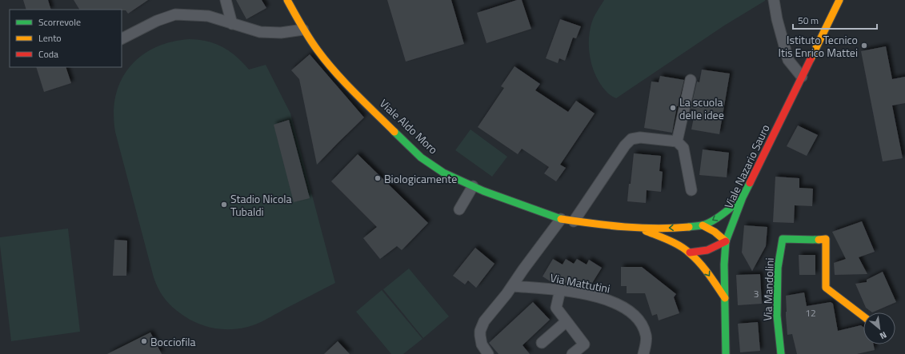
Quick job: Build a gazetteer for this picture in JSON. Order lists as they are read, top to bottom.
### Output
{
  "streets": {
    "street": [
      "Viale Aldo Moro",
      "Viale Nazario Sauro",
      "Via Mattutini",
      "Via Mandolini"
    ]
  },
  "crossings": [
    ["Viale Aldo Moro", "Viale Nazario Sauro"]
  ],
  "places": [
    "Istituto Tecnico Itis Enrico Mattei",
    "La scuola delle idee",
    "Biologicamente",
    "Stadio Nicola Tubaldi",
    "Bocciofila"
  ],
  "house_numbers": ["3", "12"],
  "legend": ["Scorrevole", "Lento", "Coda"],
  "scale_bar": "50 m",
  "north": "bottom right"
}
